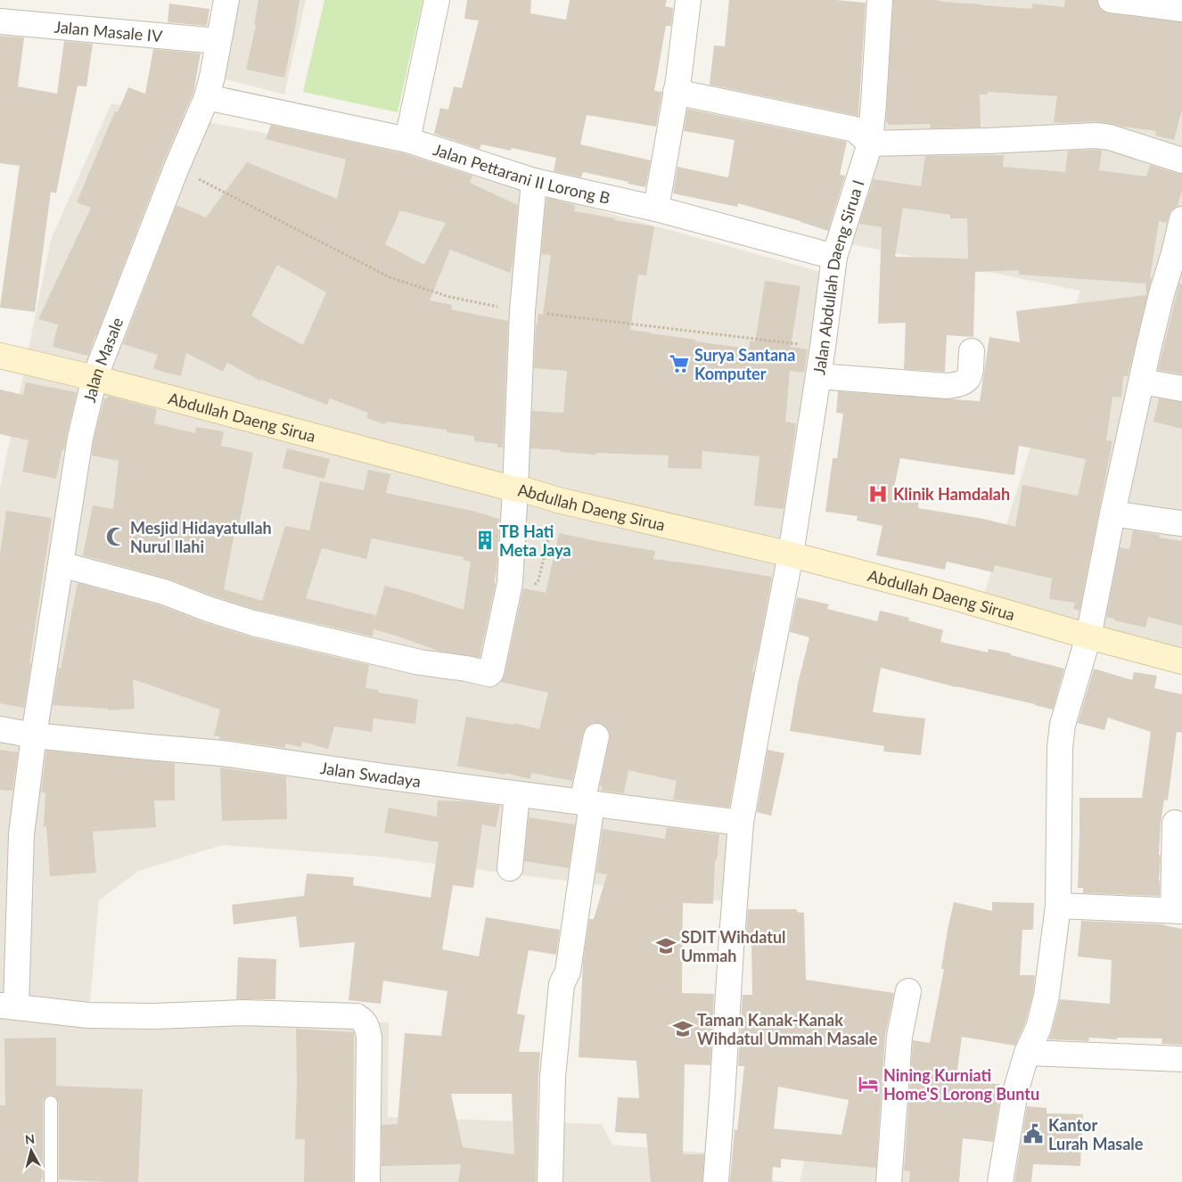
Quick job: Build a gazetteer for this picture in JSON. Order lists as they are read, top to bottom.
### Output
{
  "streets": {
    "main road": ["Abdullah Daeng Sirua"],
    "street": [
      "Jalan Masale IV",
      "Jalan Pettarani II Lorong B",
      "Jalan Abdullah Daeng Sirua I",
      "Jalan Masale",
      "Jalan Swadaya"
    ]
  },
  "crossings": [
    ["Jalan Masale IV", "Jalan Masale"],
    ["Jalan Pettarani II Lorong B", "Jalan Abdullah Daeng Sirua I"],
    ["Jalan Pettarani II Lorong B", "Jalan Masale"],
    ["Jalan Abdullah Daeng Sirua I", "Abdullah Daeng Sirua"],
    ["Jalan Abdullah Daeng Sirua I", "Jalan Swadaya"],
    ["Jalan Masale", "Abdullah Daeng Sirua"],
    ["Jalan Masale", "Jalan Swadaya"]
  ],
  "places": {
    "supermarket": ["Surya Santana Komputer"],
    "hospital": ["Klinik Hamdalah"],
    "mosque": ["Mesjid Hidayatullah Nurul Ilahi"],
    "building": ["TB Hati Meta Jaya"],
    "school or university": ["SDIT Wihdatul Ummah", "Taman Kanak-Kanak Wihdatul Ummah Masale"],
    "hotel": ["Nining Kurniati Home'S Lorong Buntu"],
    "public building": ["Kantor Lurah Masale"]
  },
  "north": "top"
}
